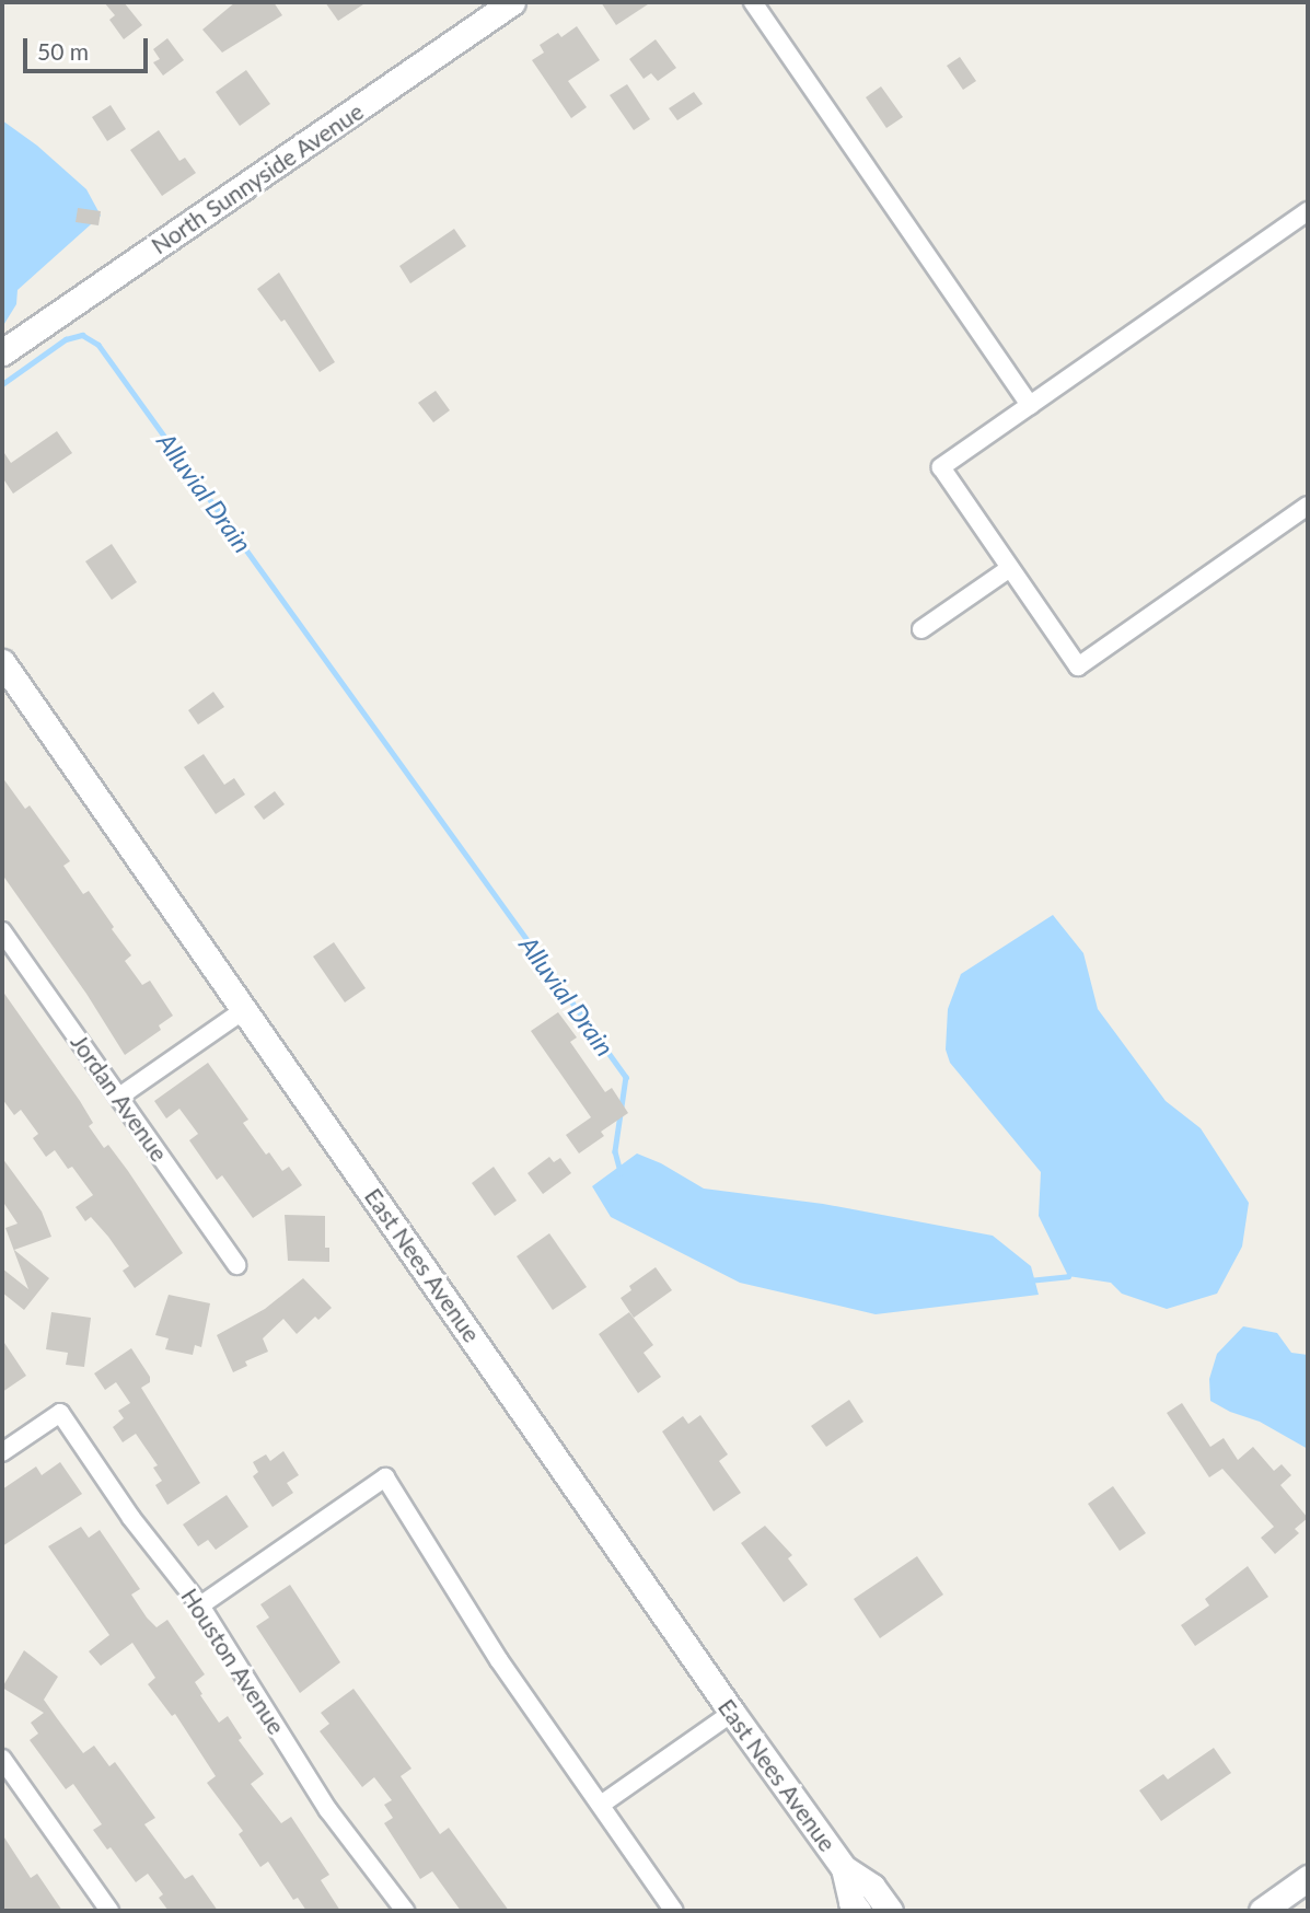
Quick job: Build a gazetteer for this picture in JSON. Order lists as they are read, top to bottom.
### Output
{
  "streets": {
    "main road": ["North Sunnyside Avenue", "East Nees Avenue"],
    "street": ["Jordan Avenue", "Houston Avenue"]
  },
  "water": ["Alluvial Drain"],
  "scale_bar": "50 m"
}
